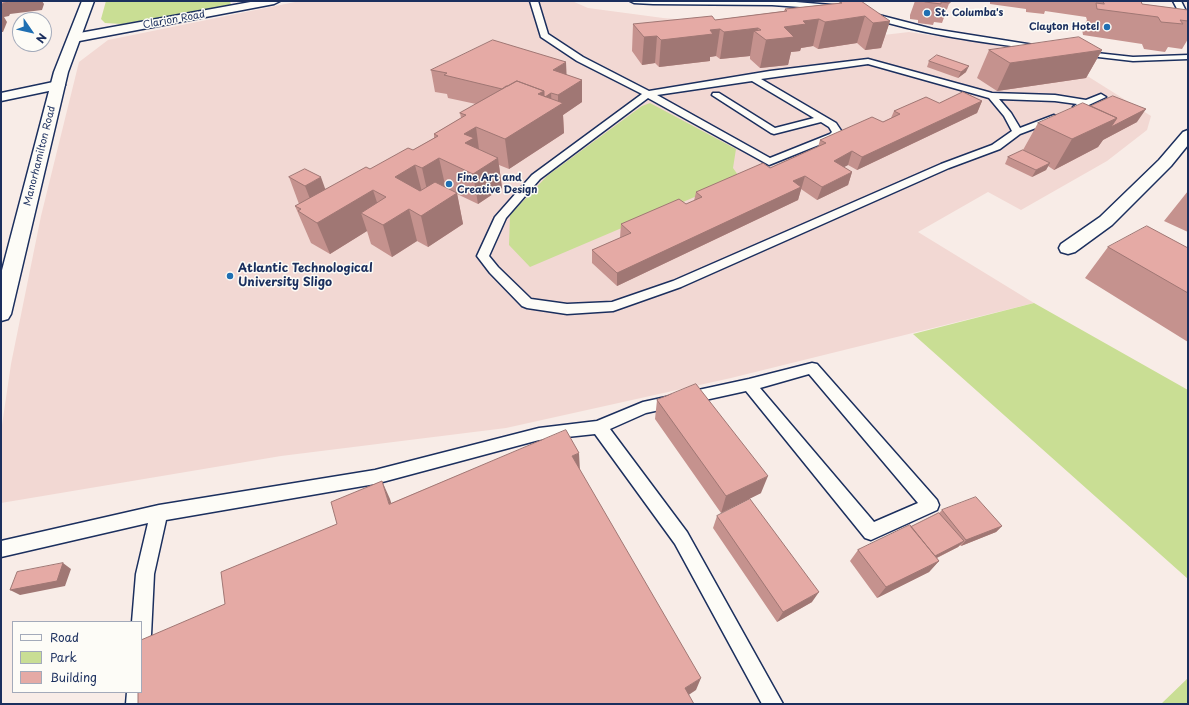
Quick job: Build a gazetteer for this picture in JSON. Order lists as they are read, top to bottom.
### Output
{
  "streets": {
    "main road": ["Clarion Road", "Manorhamilton Road"]
  },
  "crossings": [
    ["Clarion Road", "Manorhamilton Road"]
  ],
  "places": [
    "St. Columba's",
    "Clayton Hotel",
    "Fine Art and Creative Design",
    "Atlantic Technological University Sligo"
  ],
  "legend": ["Road", "Park", "Building"],
  "north": "bottom right"
}
